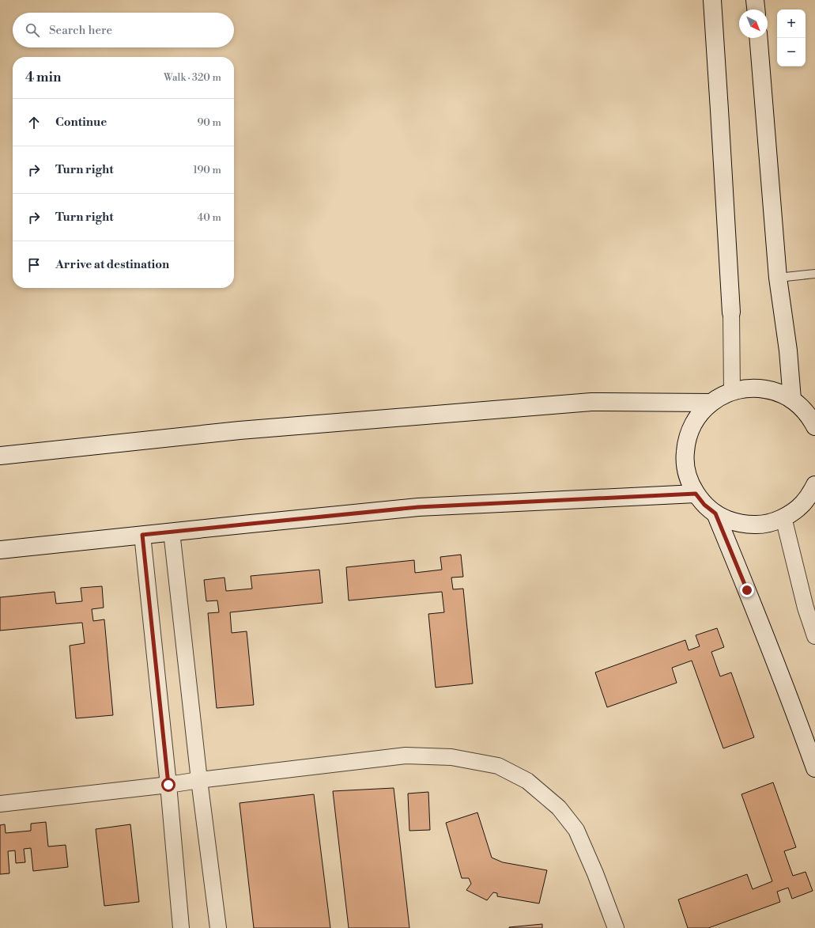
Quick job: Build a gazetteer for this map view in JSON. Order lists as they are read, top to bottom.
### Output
{
  "north": "bottom right",
  "page": {
    "map_buttons": ["+", "−"],
    "search": "Search here",
    "heading": ["4 min", "Walk · 320 m"],
    "list": [
      ["Continue", "90 m"],
      ["Turn right", "190 m"],
      ["Turn right", "40 m"],
      "Arrive at destination"
    ]
  }
}
